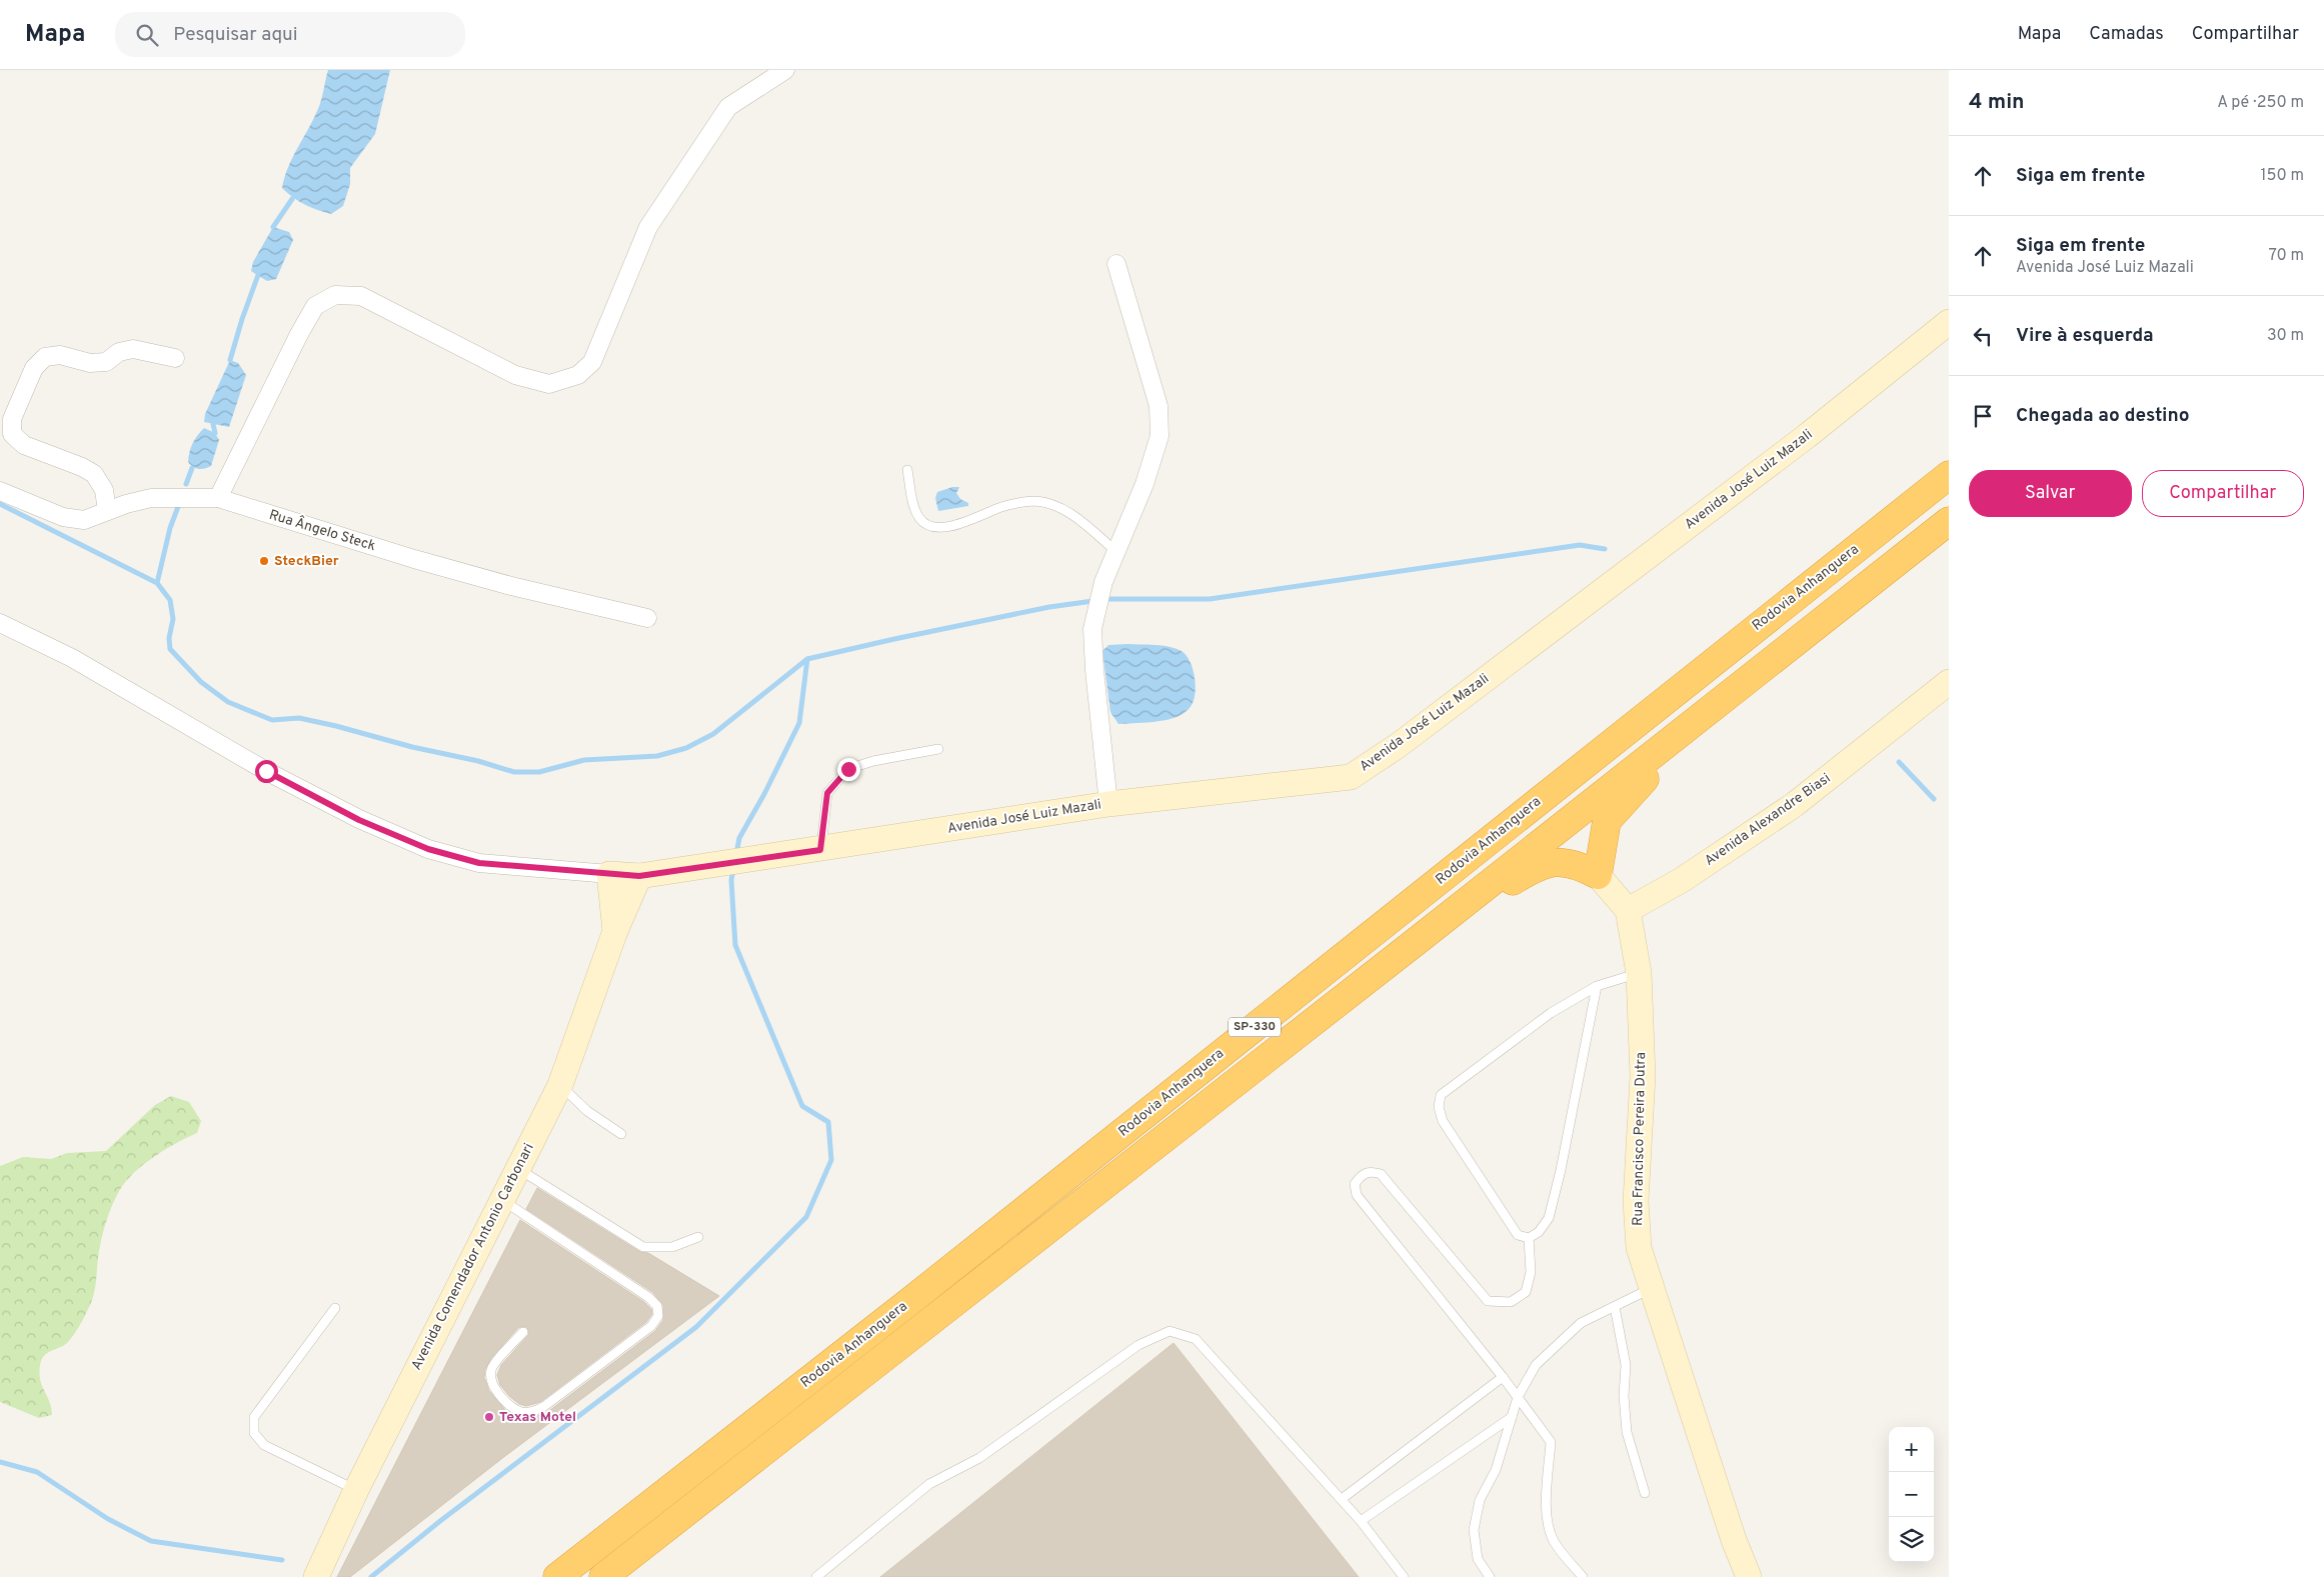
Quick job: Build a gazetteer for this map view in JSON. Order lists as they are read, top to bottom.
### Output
{
  "streets": {
    "highway": ["Rodovia Anhanguera", "SP-330"],
    "main road": [
      "Avenida José Luiz Mazali",
      "Avenida Alexandre Biasi",
      "Rua Francisco Pereira Dutra",
      "Avenida Comendador Antonio Carbonari"
    ],
    "street": ["Rua Ângelo Steck"]
  },
  "crossings": [
    ["Avenida José Luiz Mazali", "Avenida Comendador Antonio Carbonari"],
    ["Avenida Alexandre Biasi", "Rua Francisco Pereira Dutra"]
  ],
  "places": ["SteckBier", "Texas Motel"],
  "page": {
    "header": "Mapa",
    "search": "Pesquisar aqui",
    "nav": ["Mapa", "Camadas", "Compartilhar"],
    "heading": ["4 min", "A pé · 250 m"],
    "list": [
      ["Siga em frente", "150 m"],
      ["Siga em frente", "Avenida José Luiz Mazali", "70 m"],
      ["Vire à esquerda", "30 m"],
      "Chegada ao destino"
    ],
    "buttons": ["Salvar", "Compartilhar"],
    "map_buttons": ["+", "−"]
  }
}
